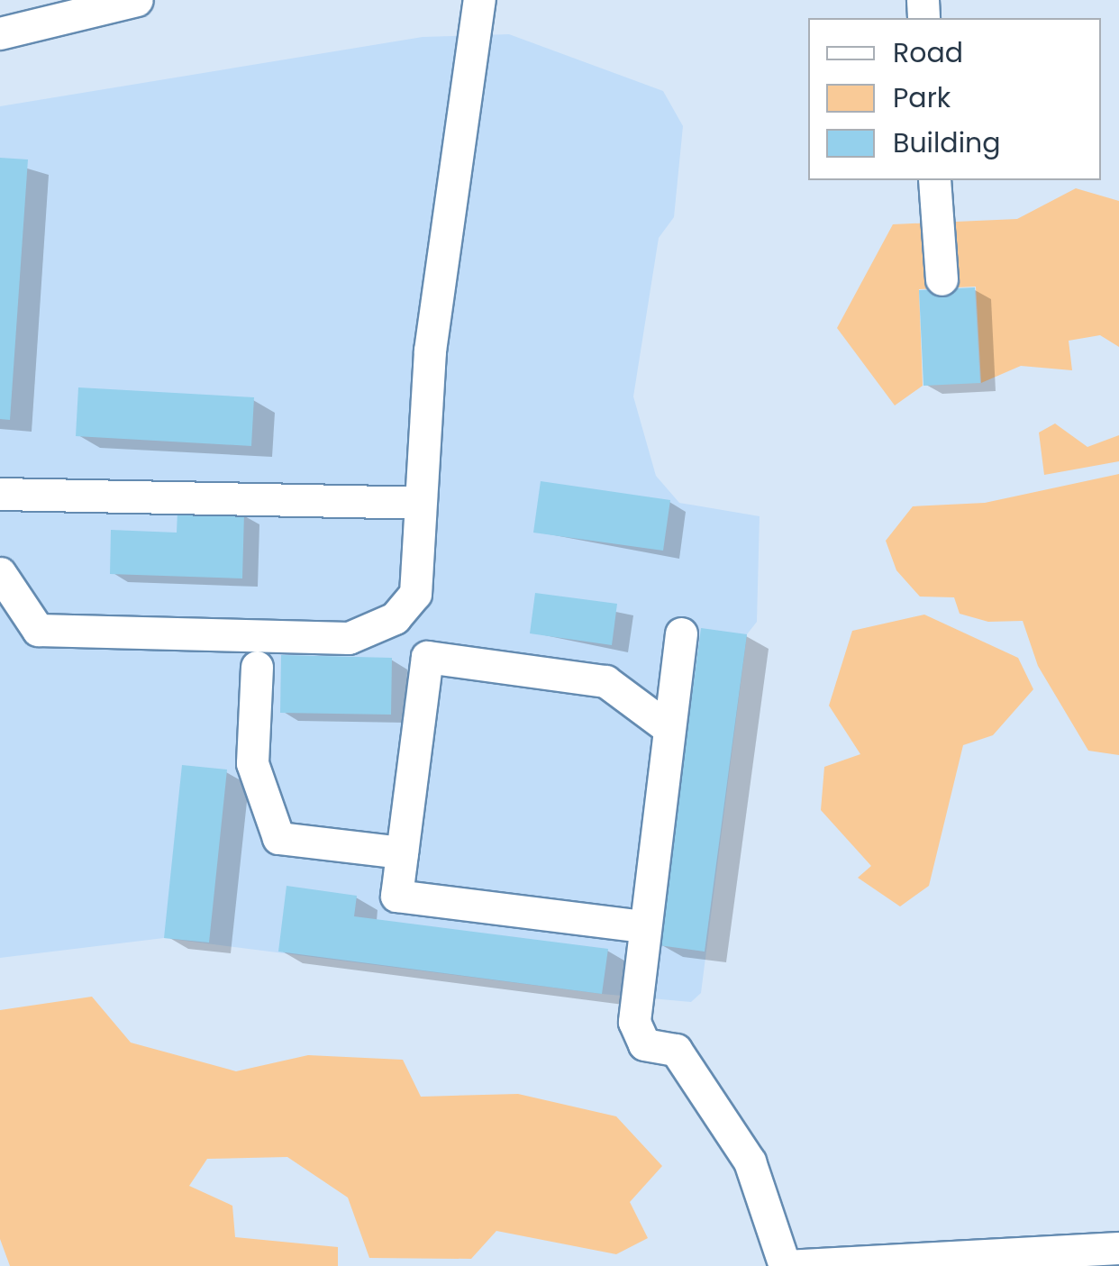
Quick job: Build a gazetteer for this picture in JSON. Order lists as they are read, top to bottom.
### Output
{
  "legend": ["Road", "Park", "Building"]
}
